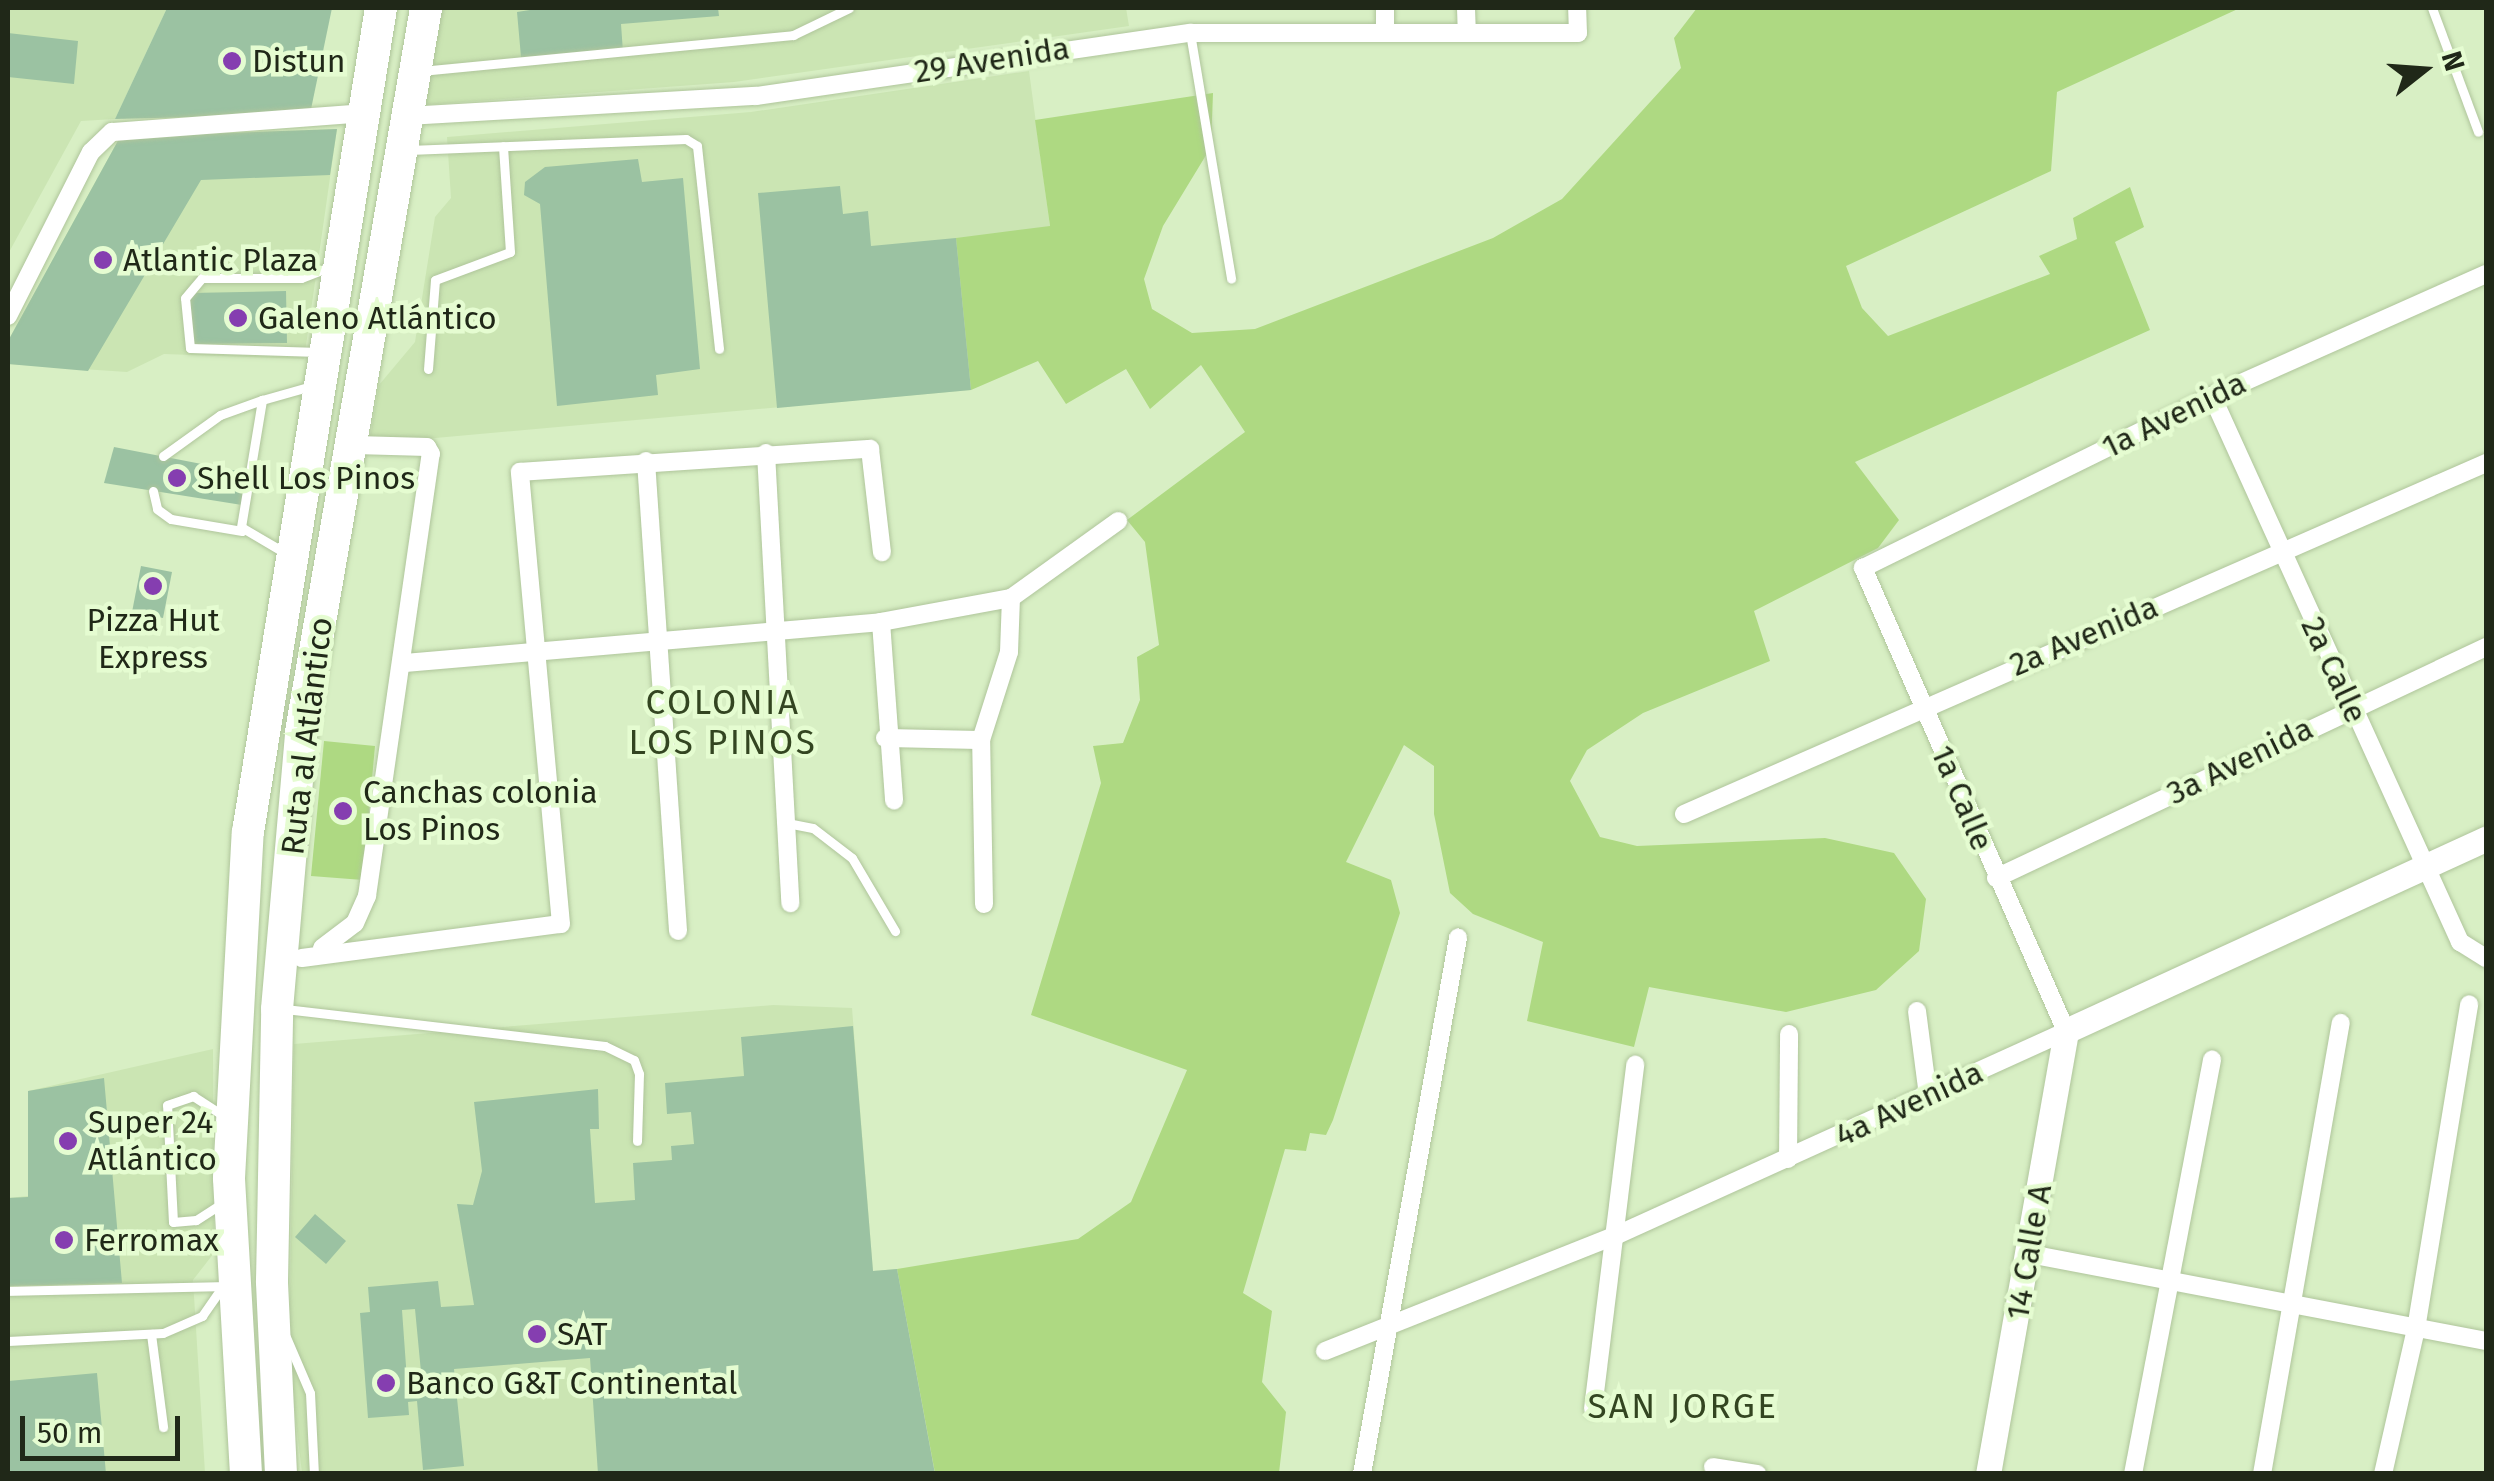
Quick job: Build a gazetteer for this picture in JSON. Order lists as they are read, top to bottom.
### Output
{
  "streets": {
    "highway": ["Ruta al Atlántico"],
    "street": [
      "29 Avenida",
      "1a Avenida",
      "2a Avenida",
      "2a Calle",
      "3a Avenida",
      "1a Calle",
      "4a Avenida",
      "14 Calle A"
    ]
  },
  "crossings": [
    ["29 Avenida", "Ruta al Atlántico"],
    ["1a Avenida", "2a Calle"],
    ["1a Avenida", "1a Calle"],
    ["2a Avenida", "2a Calle"],
    ["2a Avenida", "1a Calle"],
    ["2a Calle", "3a Avenida"],
    ["2a Calle", "4a Avenida"],
    ["3a Avenida", "1a Calle"],
    ["1a Calle", "4a Avenida"],
    ["1a Calle", "14 Calle A"],
    ["4a Avenida", "14 Calle A"]
  ],
  "districts": ["COLONIA LOS PINOS", "SAN JORGE"],
  "places": [
    "Distun",
    "Atlantic Plaza",
    "Galeno Atlántico",
    "Shell Los Pinos",
    "Pizza Hut Express",
    "Canchas colonia Los Pinos",
    "Super 24 Atlántico",
    "Ferromax",
    "SAT",
    "Banco G&T Continental"
  ],
  "scale_bar": "50 m",
  "north": "right"
}
